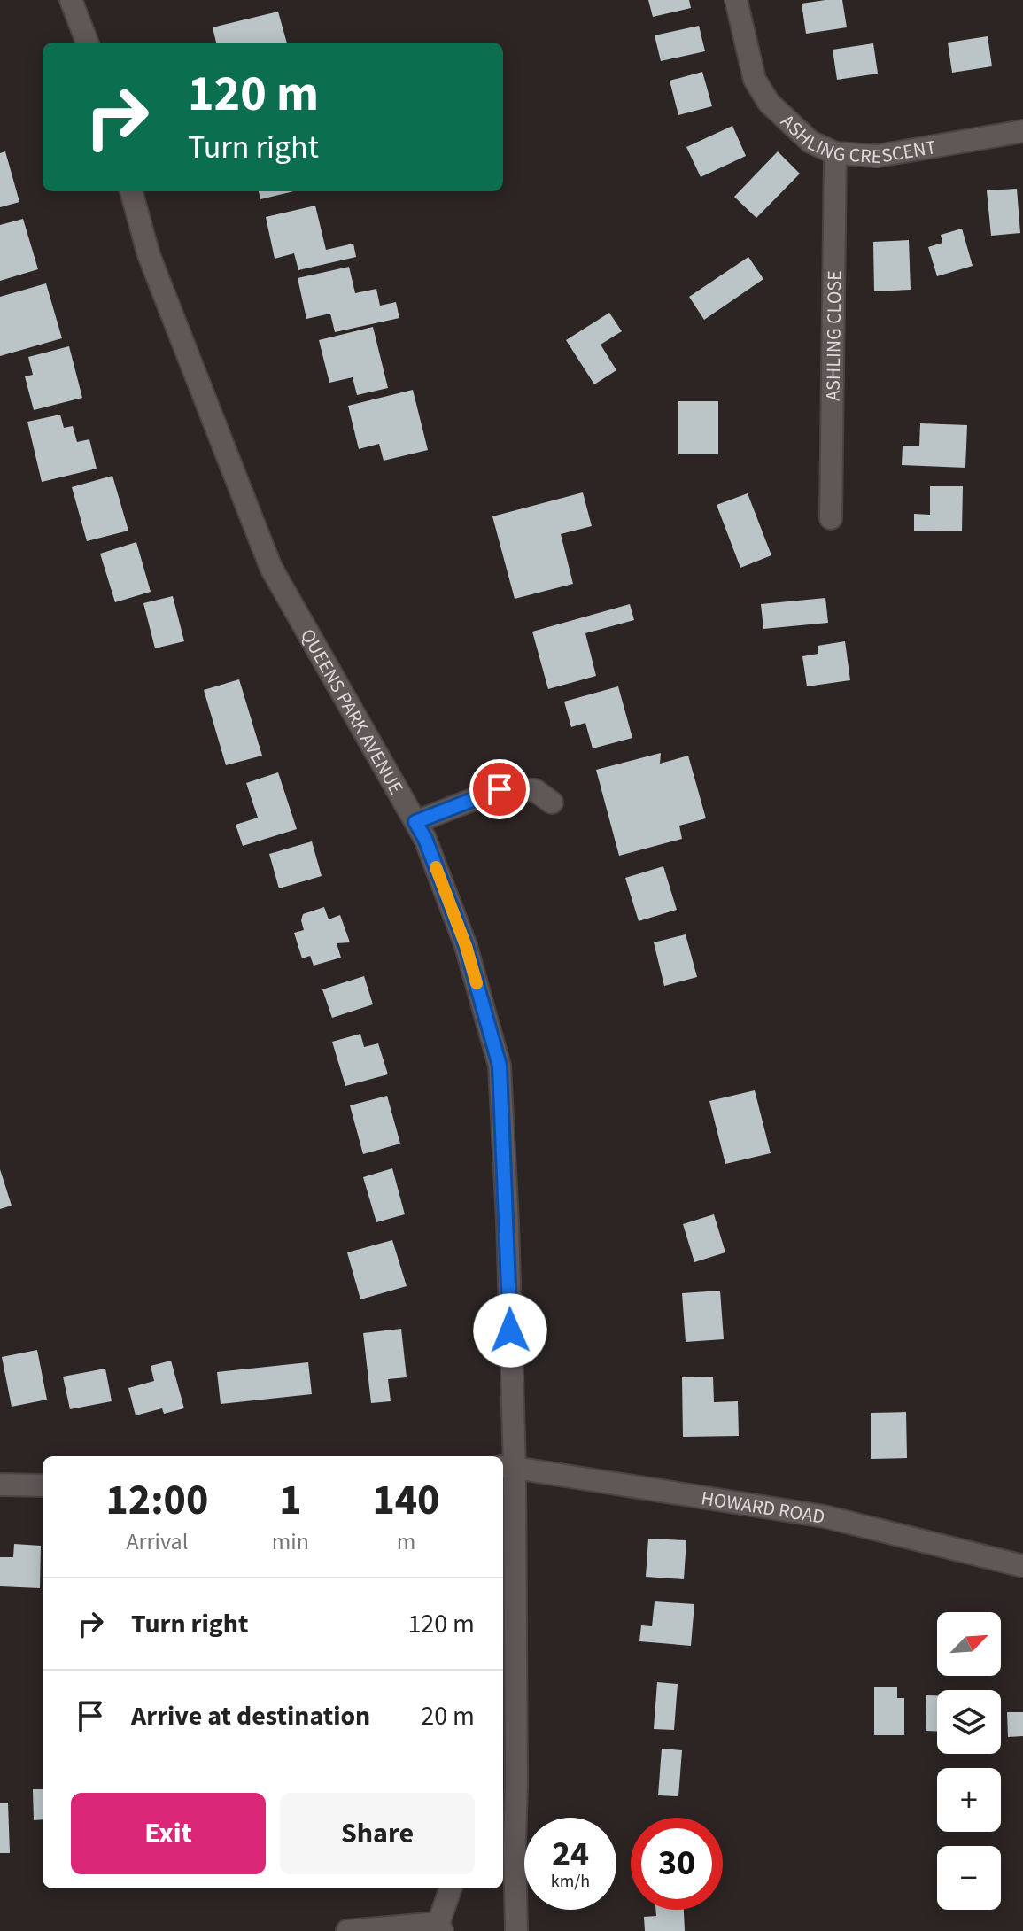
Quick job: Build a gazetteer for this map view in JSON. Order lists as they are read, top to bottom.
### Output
{
  "streets": {
    "street": [
      "ASHLING CRESCENT",
      "ASHLING CLOSE",
      "QUEENS PARK AVENUE",
      "HOWARD ROAD"
    ]
  },
  "crossings": [
    ["ASHLING CRESCENT", "ASHLING CLOSE"],
    ["QUEENS PARK AVENUE", "HOWARD ROAD"]
  ],
  "north": "top right",
  "page": {
    "turn": ["120 m", "Turn right"],
    "eta": [
      "12:00",
      "Arrival",
      "1",
      "min",
      "140",
      "m"
    ],
    "list": [
      {
        "name": "Turn right",
        "value": "120 m"
      },
      {
        "name": "Arrive at destination",
        "value": "20 m"
      }
    ],
    "map_buttons": ["+", "−"],
    "buttons": ["Exit", "Share"],
    "speed": "24 km/h",
    "limit": "30"
  }
}
